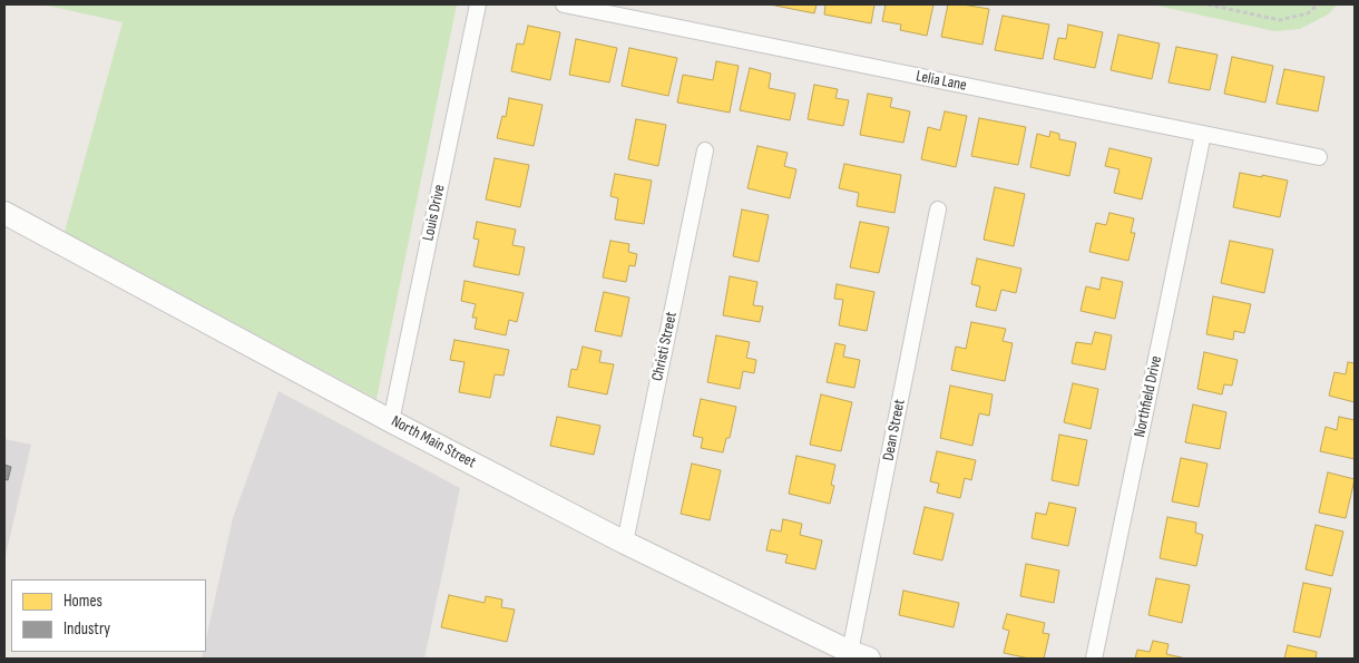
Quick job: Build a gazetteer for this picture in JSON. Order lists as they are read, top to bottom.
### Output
{
  "streets": {
    "street": [
      "Lelia Lane",
      "Louis Drive",
      "Christi Street",
      "Northfield Drive",
      "Dean Street",
      "North Main Street"
    ]
  },
  "crossings": [
    ["Lelia Lane", "Northfield Drive"],
    ["Louis Drive", "North Main Street"],
    ["Christi Street", "North Main Street"],
    ["Dean Street", "North Main Street"]
  ],
  "legend": ["Homes", "Industry"]
}
